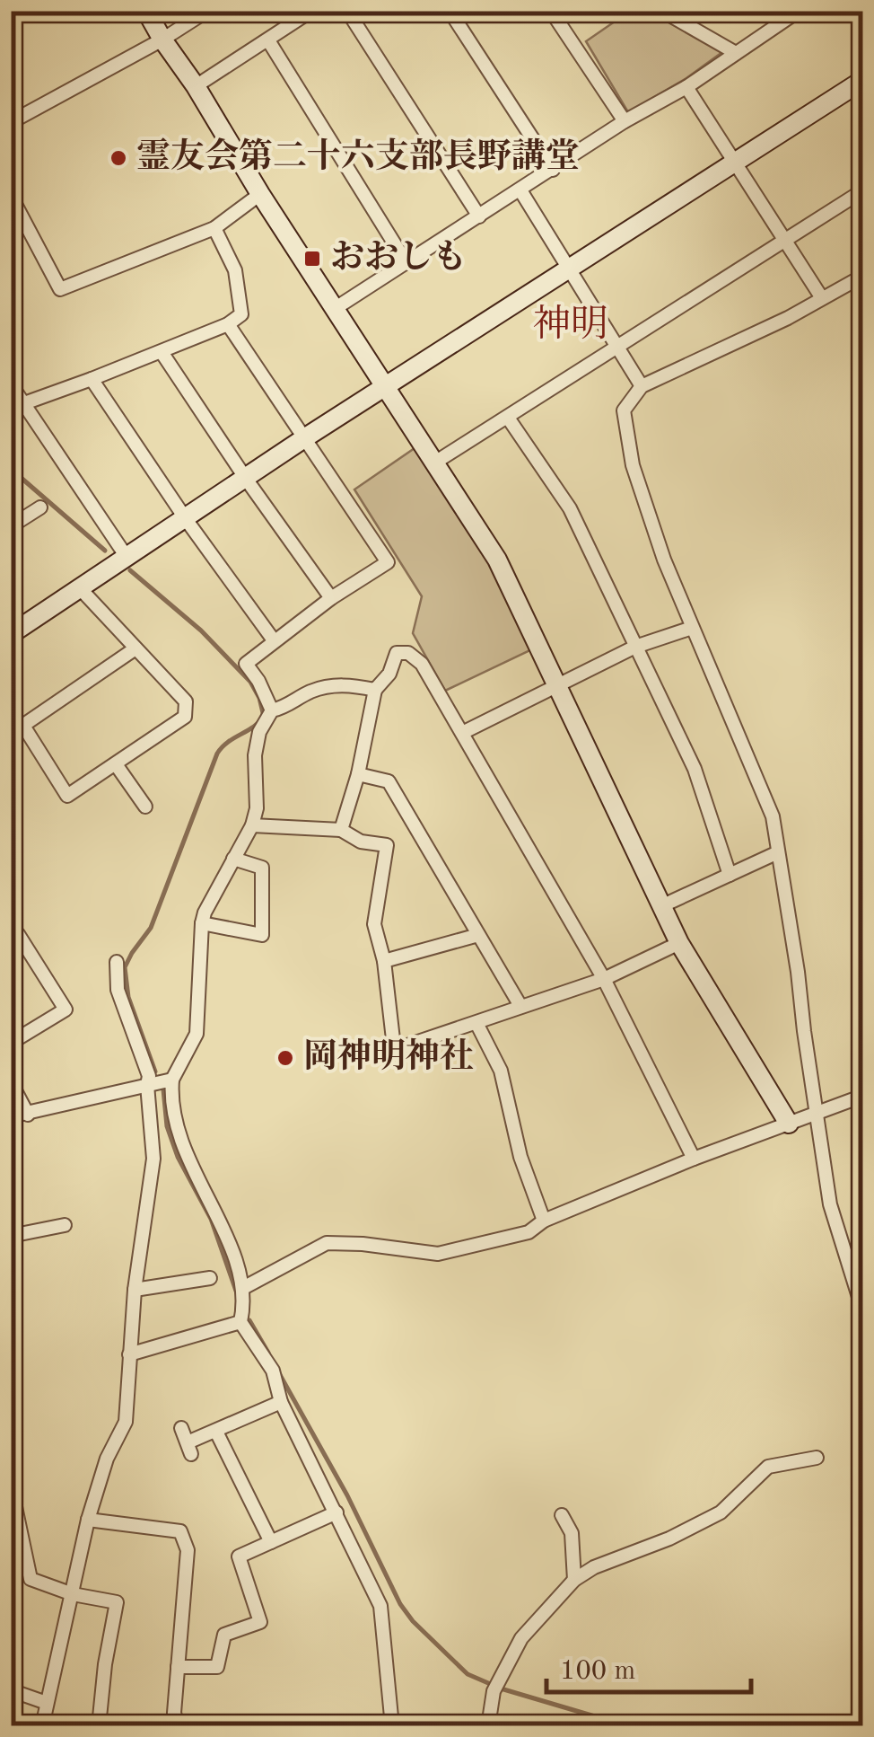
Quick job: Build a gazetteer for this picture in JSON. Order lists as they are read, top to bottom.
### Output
{
  "districts": ["神明"],
  "places": {
    "other": ["霊友会第二十六支部長野講堂", "岡神明神社"],
    "transit": ["おおしも"]
  },
  "scale_bar": "100 m"
}
